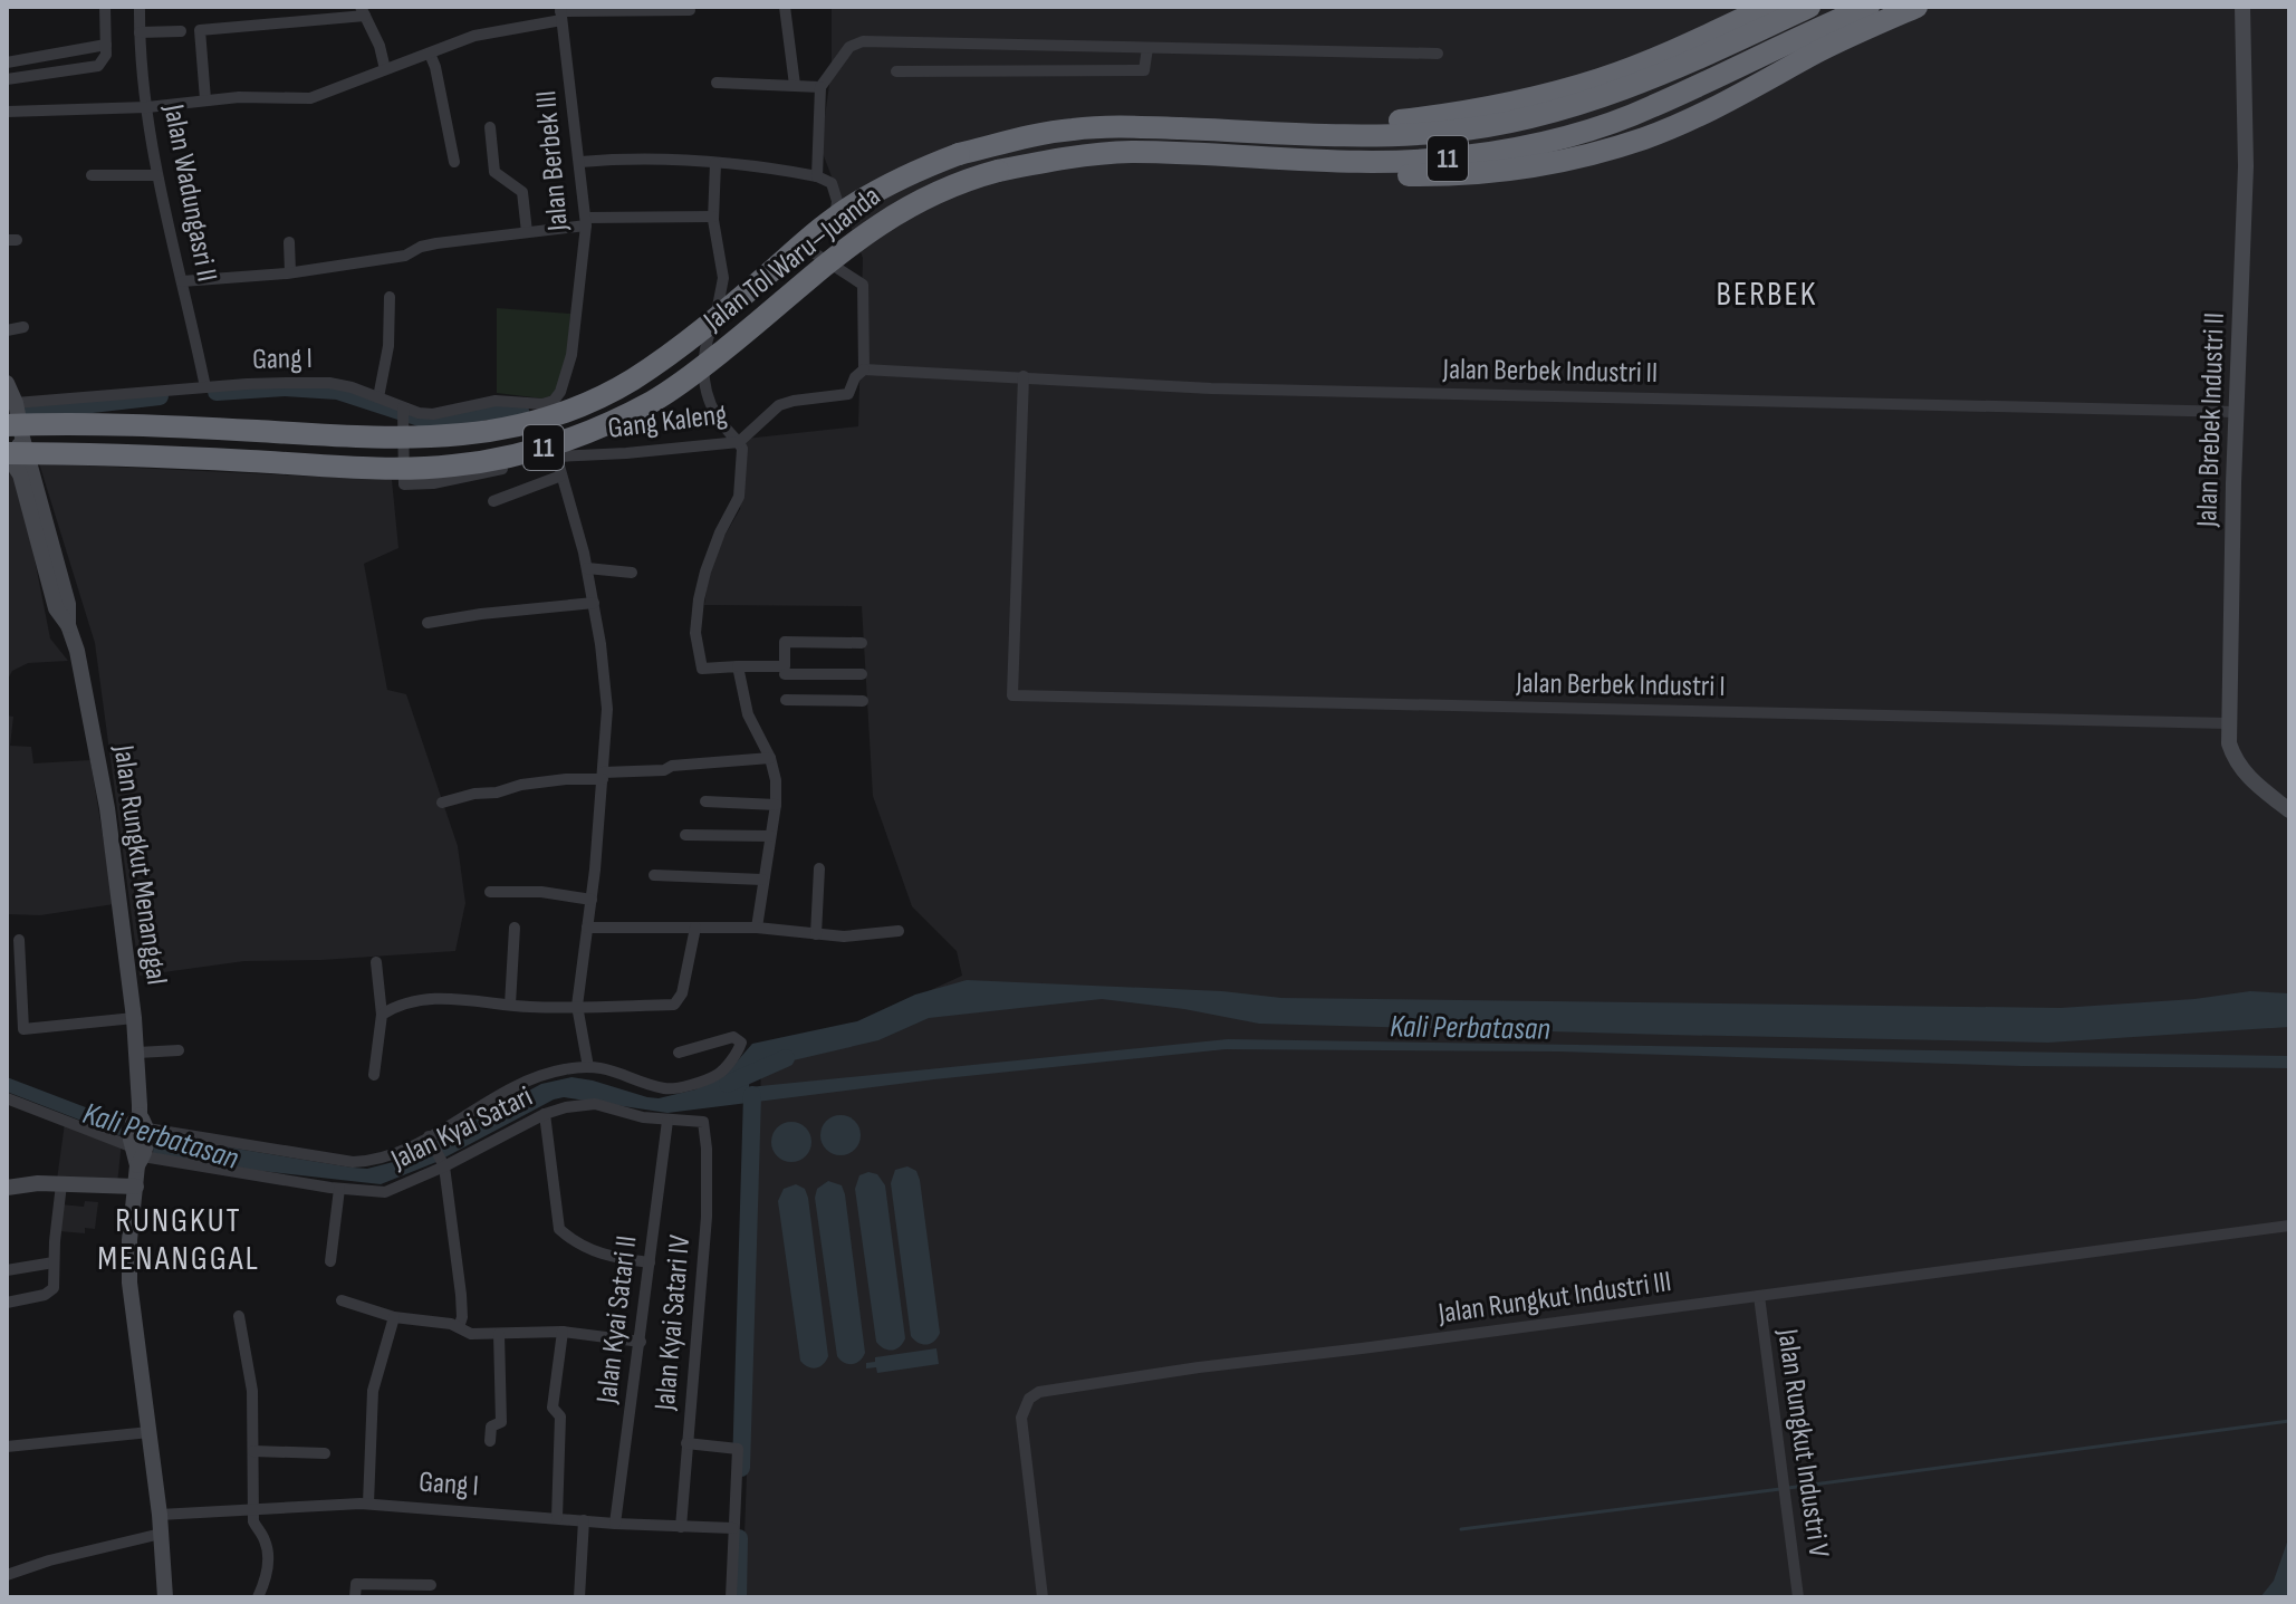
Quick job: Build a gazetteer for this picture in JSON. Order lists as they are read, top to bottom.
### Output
{
  "streets": {
    "highway": ["11", "Jalan Tol Waru–Juanda"],
    "main road": ["Jalan Brebek Industri II", "Jalan Rungkut Menanggal"],
    "street": [
      "Jalan Berbek III",
      "Jalan Wadungasri II",
      "Gang I",
      "Jalan Berbek Industri II",
      "Gang Kaleng",
      "Jalan Berbek Industri I",
      "Jalan Kyai Satari",
      "Jalan Rungkut Industri III",
      "Jalan Kyai Satari II",
      "Jalan Kyai Satari IV",
      "Jalan Rungkut Industri V"
    ]
  },
  "crossings": [
    ["Jalan Berbek III", "Gang I"],
    ["Jalan Wadungasri II", "Gang I"],
    ["Jalan Tol Waru–Juanda", "Gang I"],
    ["Jalan Tol Waru–Juanda", "Jalan Rungkut Menanggal"],
    ["Gang I", "Gang Kaleng"],
    ["Gang I", "Jalan Rungkut Menanggal"],
    ["Gang I", "Jalan Kyai Satari II"],
    ["Gang I", "Jalan Kyai Satari IV"],
    ["Jalan Berbek Industri II", "Jalan Brebek Industri II"],
    ["Jalan Berbek Industri II", "Gang Kaleng"],
    ["Jalan Berbek Industri II", "Jalan Berbek Industri I"],
    ["Jalan Brebek Industri II", "Jalan Berbek Industri I"],
    ["Jalan Rungkut Menanggal", "Jalan Kyai Satari"],
    ["Jalan Kyai Satari", "Jalan Kyai Satari II"],
    ["Jalan Kyai Satari", "Jalan Kyai Satari IV"],
    ["Jalan Rungkut Industri III", "Jalan Rungkut Industri V"]
  ],
  "districts": ["BERBEK", "RUNGKUT MENANGGAL"],
  "water": ["Kali Perbatasan"]
}
